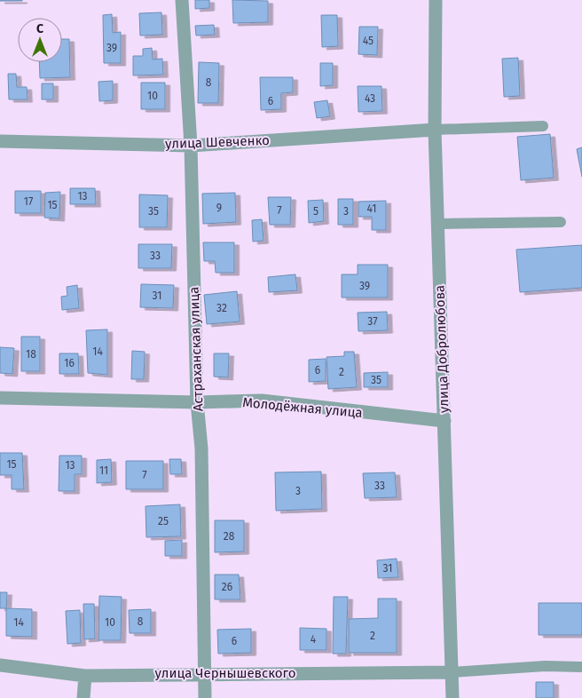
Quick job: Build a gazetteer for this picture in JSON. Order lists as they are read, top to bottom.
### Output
{
  "streets": {
    "street": [
      "улица Шевченко",
      "Астраханская улица",
      "улица Добролюбова",
      "Молодёжная улица",
      "улица Чернышевского"
    ]
  },
  "crossings": [
    ["улица Шевченко", "Астраханская улица"],
    ["улица Шевченко", "улица Добролюбова"],
    ["Астраханская улица", "Молодёжная улица"],
    ["Астраханская улица", "улица Чернышевского"],
    ["улица Добролюбова", "Молодёжная улица"],
    ["улица Добролюбова", "улица Чернышевского"]
  ],
  "house_numbers": [
    "45",
    "39",
    "8",
    "10",
    "43",
    "6",
    "13",
    "17",
    "15",
    "9",
    "41",
    "7",
    "35",
    "5",
    "3",
    "33",
    "39",
    "31",
    "32",
    "37",
    "14",
    "18",
    "16",
    "6",
    "2",
    "35",
    "15",
    "13",
    "11",
    "7",
    "33",
    "3",
    "25",
    "28",
    "31",
    "26",
    "8",
    "14",
    "10",
    "2",
    "4",
    "6"
  ],
  "north": "top"
}
